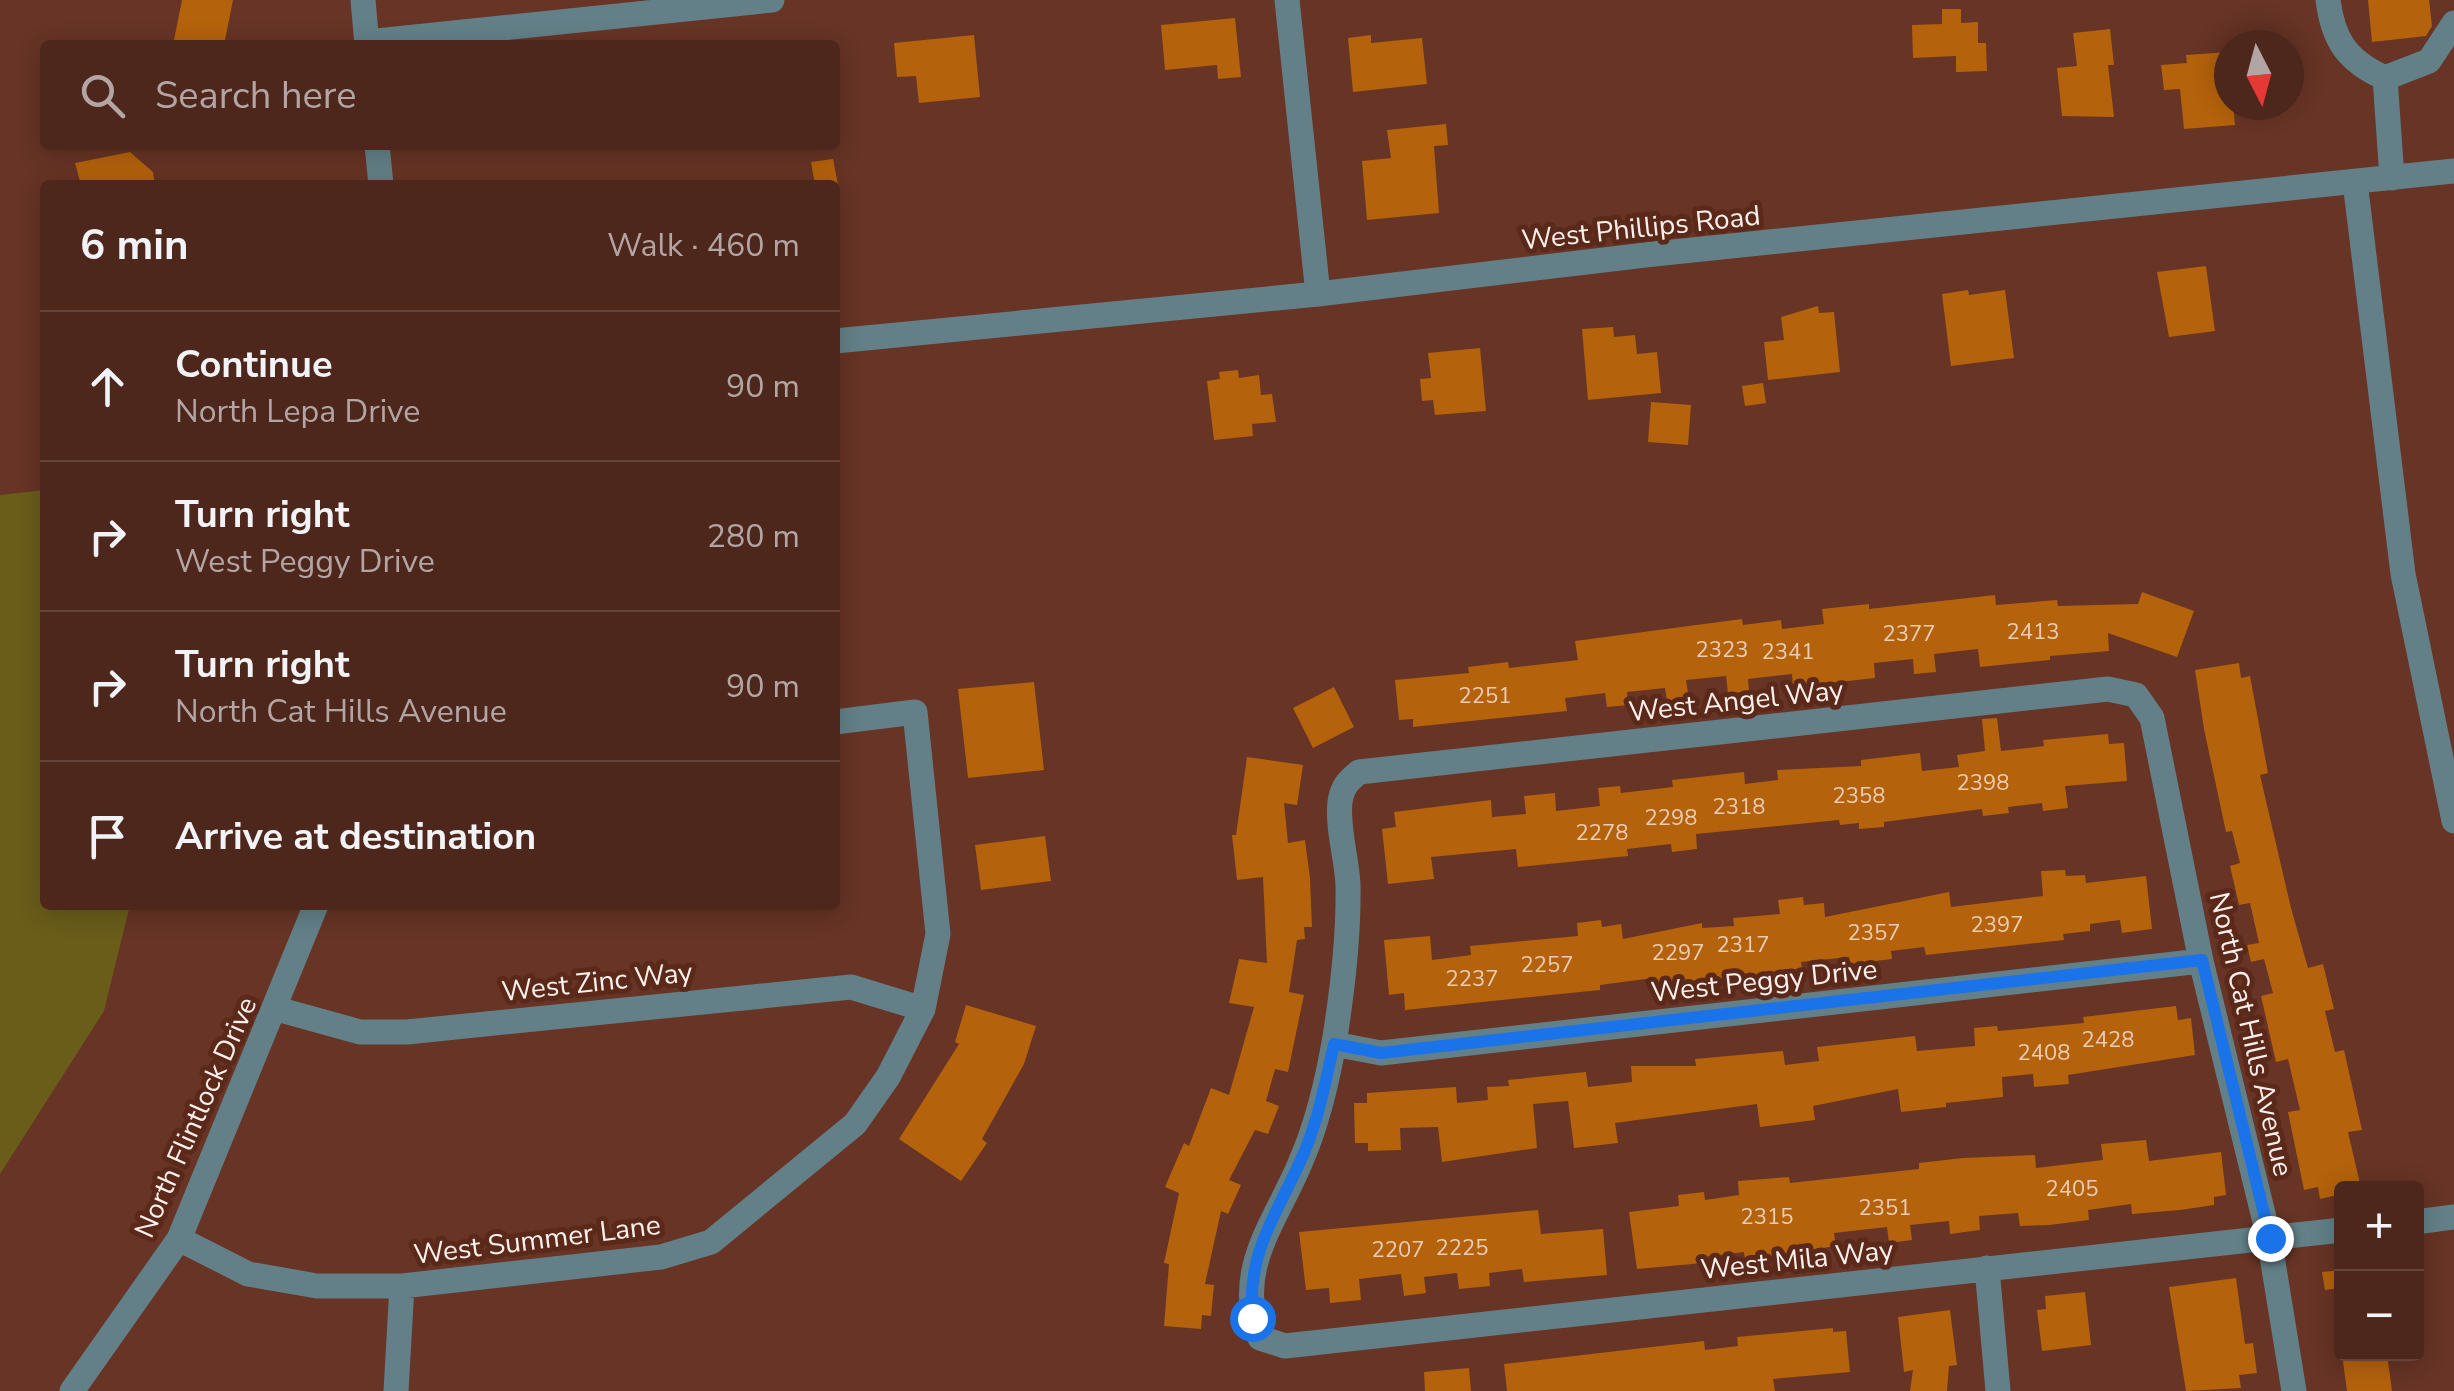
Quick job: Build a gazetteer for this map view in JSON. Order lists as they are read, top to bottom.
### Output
{
  "streets": {
    "street": [
      "West Phillips Road",
      "West Angel Way",
      "West Peggy Drive",
      "West Zinc Way",
      "North Cat Hills Avenue",
      "North Flintlock Drive",
      "West Summer Lane",
      "West Mila Way"
    ]
  },
  "crossings": [
    ["West Angel Way", "West Peggy Drive"],
    ["West Angel Way", "North Cat Hills Avenue"],
    ["West Angel Way", "West Mila Way"],
    ["West Peggy Drive", "North Cat Hills Avenue"],
    ["West Peggy Drive", "West Mila Way"],
    ["West Zinc Way", "North Flintlock Drive"],
    ["West Zinc Way", "West Summer Lane"],
    ["North Cat Hills Avenue", "West Mila Way"],
    ["North Flintlock Drive", "West Summer Lane"]
  ],
  "house_numbers": [
    "2413",
    "2377",
    "2323",
    "2341",
    "2251",
    "2398",
    "2358",
    "2318",
    "2298",
    "2278",
    "2397",
    "2357",
    "2317",
    "2297",
    "2257",
    "2237",
    "2428",
    "2408",
    "2405",
    "2351",
    "2315",
    "2225",
    "2207"
  ],
  "north": "bottom",
  "page": {
    "search": "Search here",
    "heading": ["6 min", "Walk · 460 m"],
    "list": [
      ["Continue", "North Lepa Drive", "90 m"],
      ["Turn right", "West Peggy Drive", "280 m"],
      ["Turn right", "North Cat Hills Avenue", "90 m"],
      "Arrive at destination"
    ],
    "map_buttons": ["+", "−"]
  }
}
